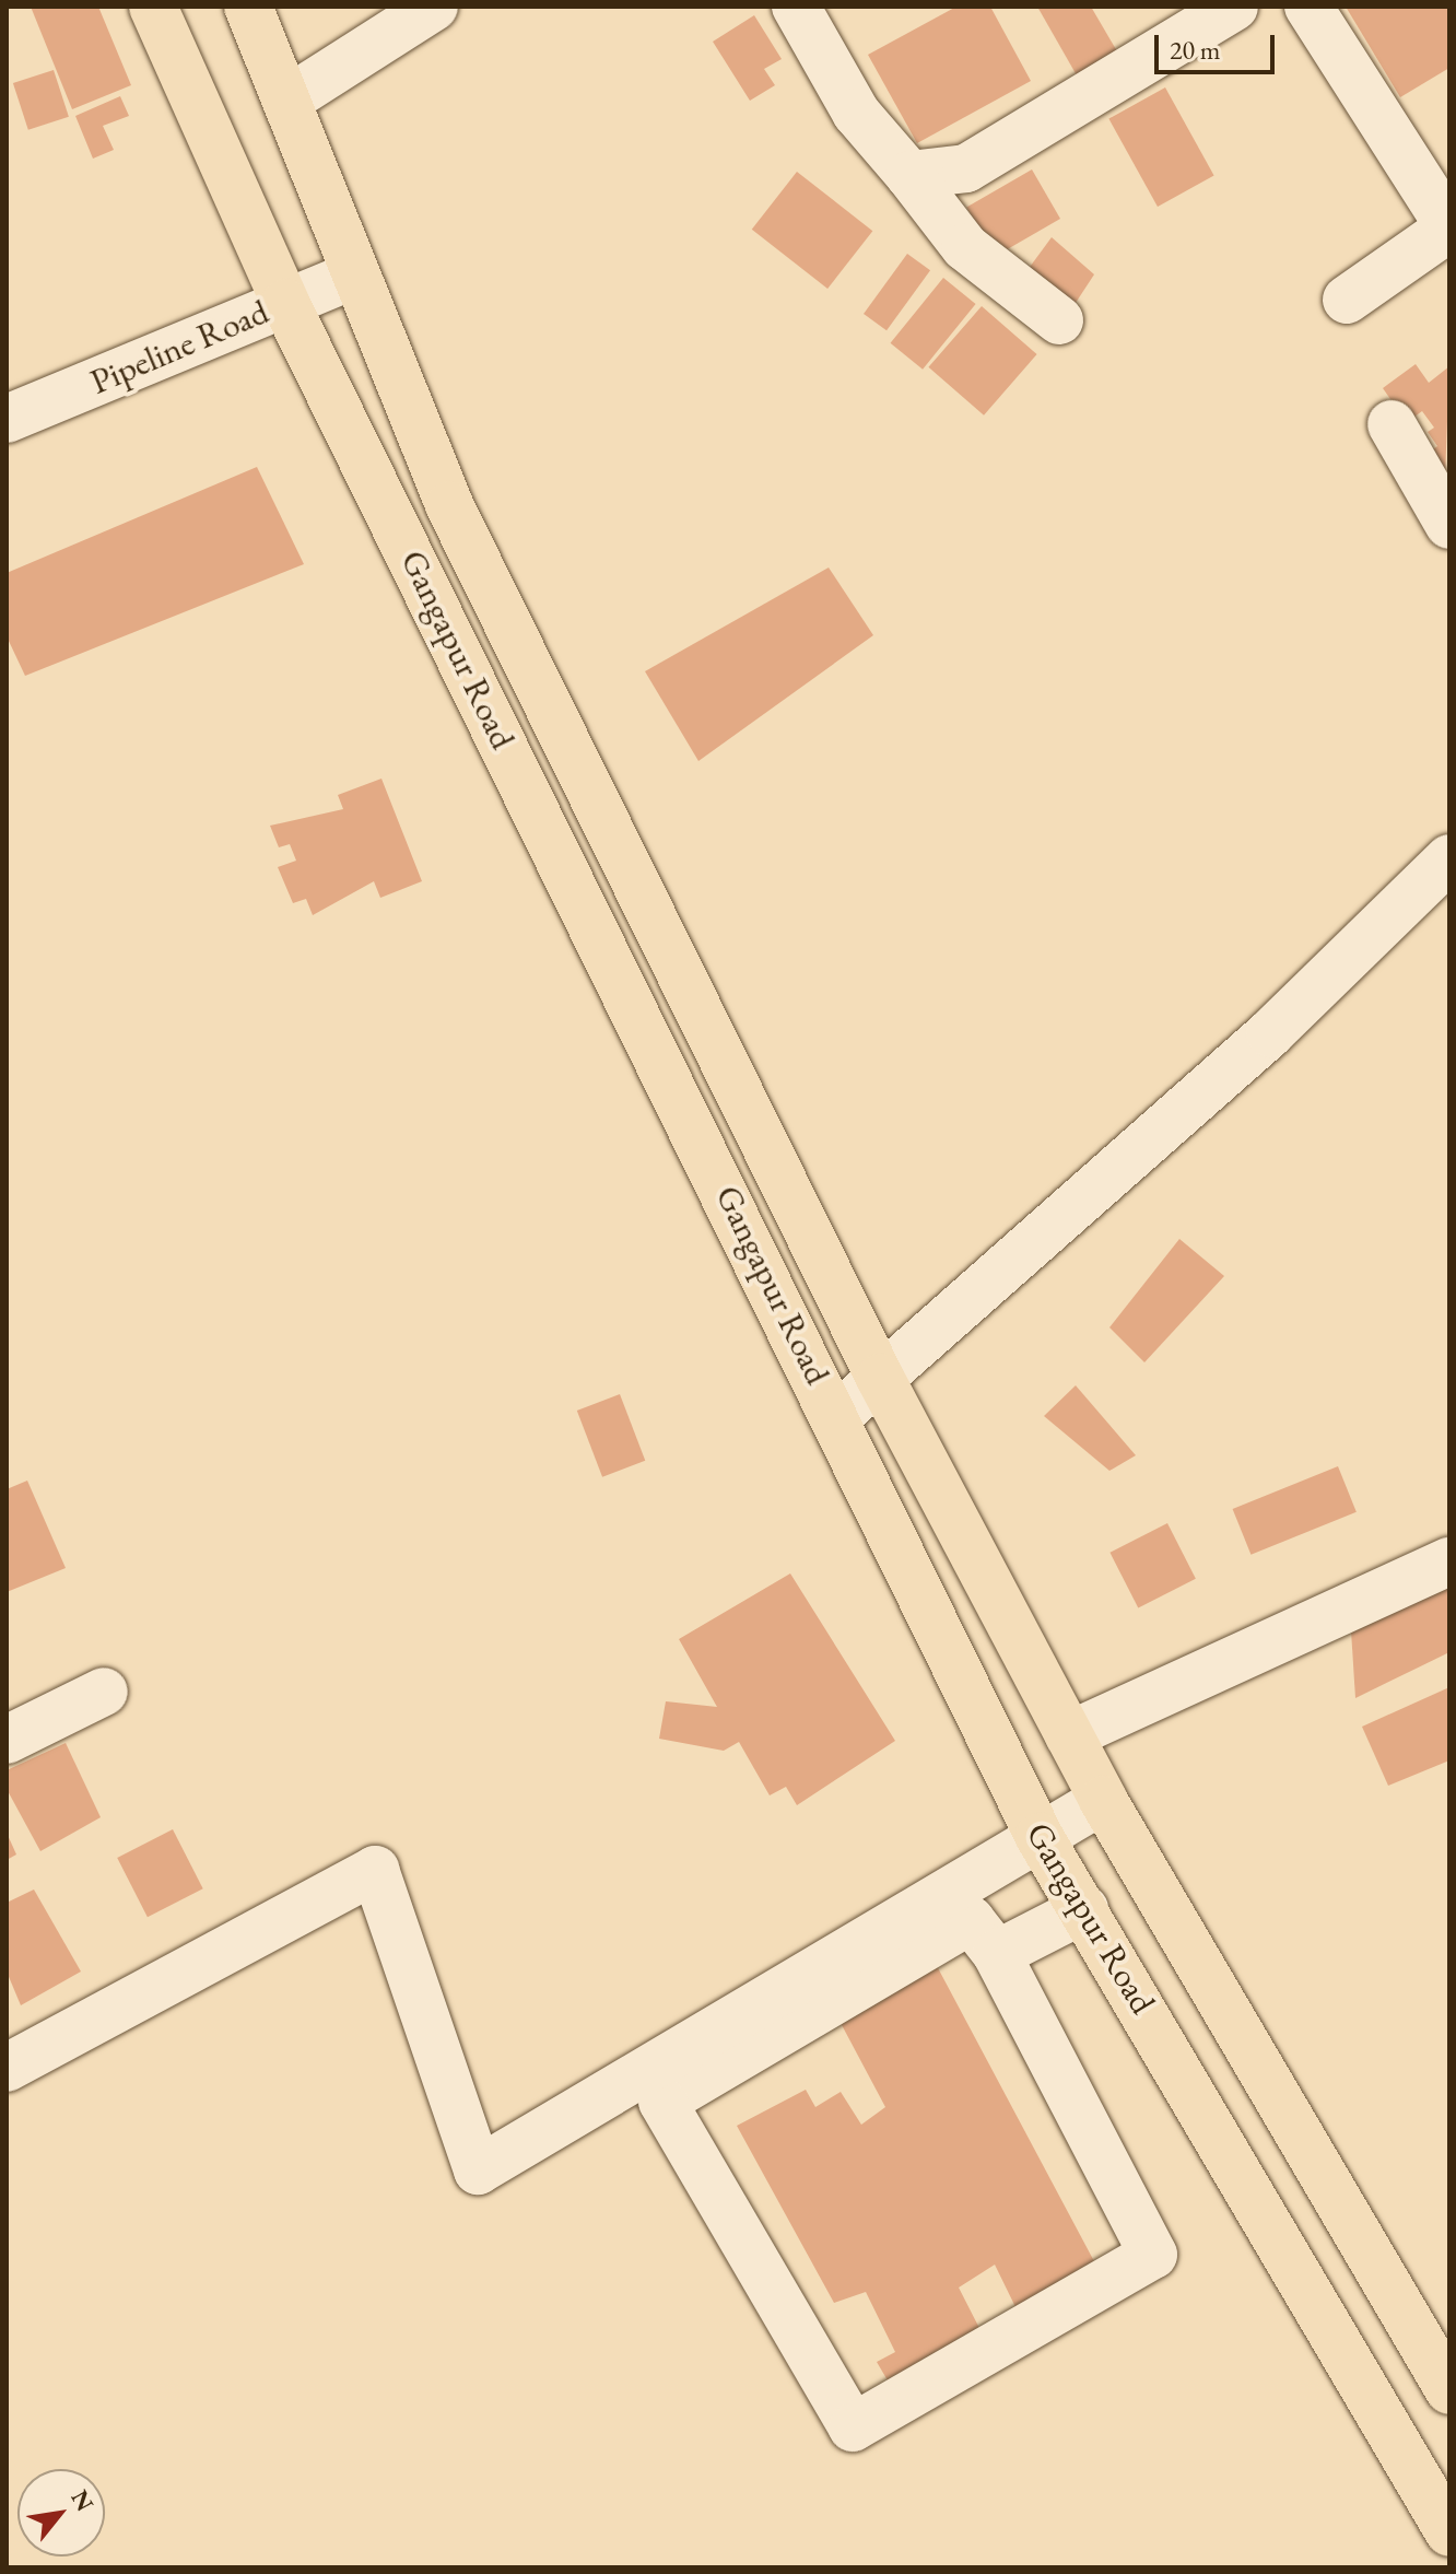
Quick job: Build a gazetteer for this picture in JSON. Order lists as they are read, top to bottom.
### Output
{
  "streets": {
    "main road": ["Gangapur Road"],
    "street": ["Pipeline Road"]
  },
  "crossings": [
    ["Pipeline Road", "Gangapur Road"]
  ],
  "scale_bar": "20 m",
  "north": "top right"
}
